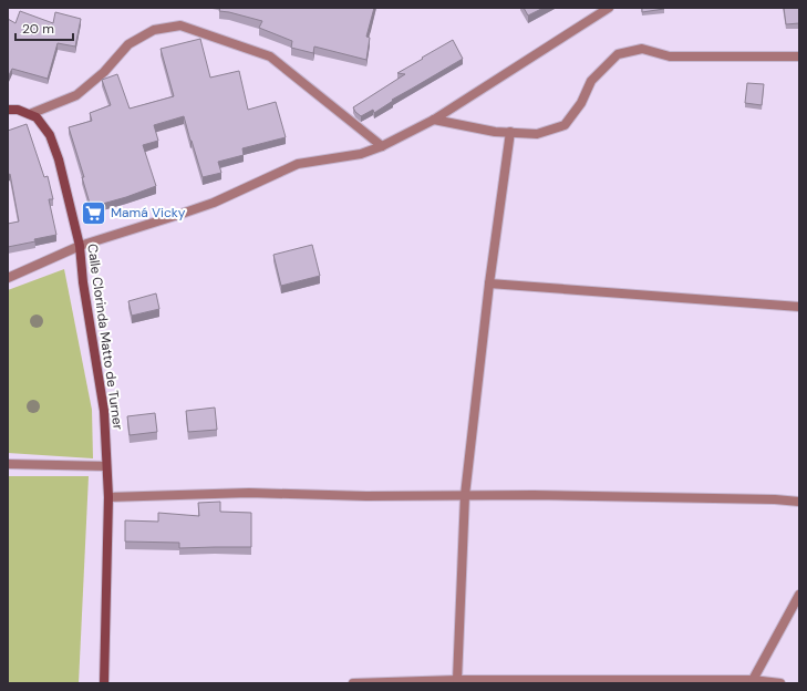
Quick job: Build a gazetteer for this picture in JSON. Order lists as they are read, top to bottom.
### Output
{
  "streets": {
    "street": ["Calle Clorinda Matto de Turner"]
  },
  "places": {
    "supermarket": ["Mamá Vicky"]
  },
  "scale_bar": "20 m"
}
